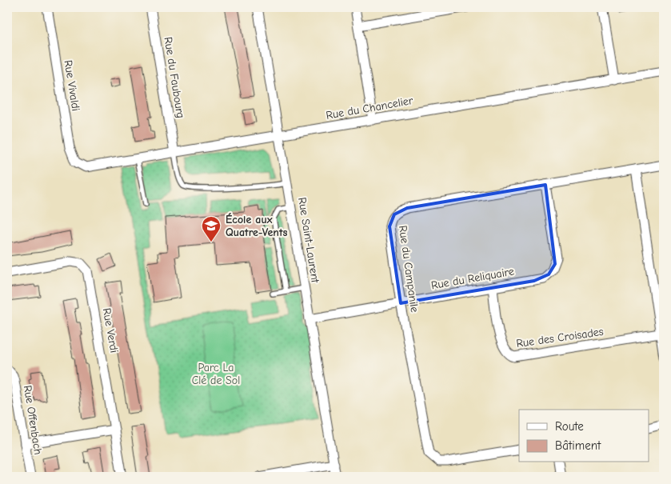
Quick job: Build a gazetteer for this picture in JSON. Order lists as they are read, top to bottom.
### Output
{
  "streets": {
    "street": [
      "Rue du Faubourg",
      "Rue Vivaldi",
      "Rue du Chancelier",
      "Rue Saint-Laurent",
      "Rue du Campanile",
      "Rue du Reliquaire",
      "Rue Verdi",
      "Rue des Croisades",
      "Rue Offenbach"
    ]
  },
  "crossings": [
    ["Rue du Faubourg", "Rue du Chancelier"],
    ["Rue Vivaldi", "Rue du Chancelier"],
    ["Rue du Chancelier", "Rue Saint-Laurent"],
    ["Rue Saint-Laurent", "Rue du Reliquaire"],
    ["Rue du Campanile", "Rue du Reliquaire"],
    ["Rue du Reliquaire", "Rue des Croisades"]
  ],
  "parks": ["Parc La Clé de Sol"],
  "places": {
    "school or university": ["École aux Quatre-Vents"]
  },
  "legend": ["Route", "Bâtiment"]
}
